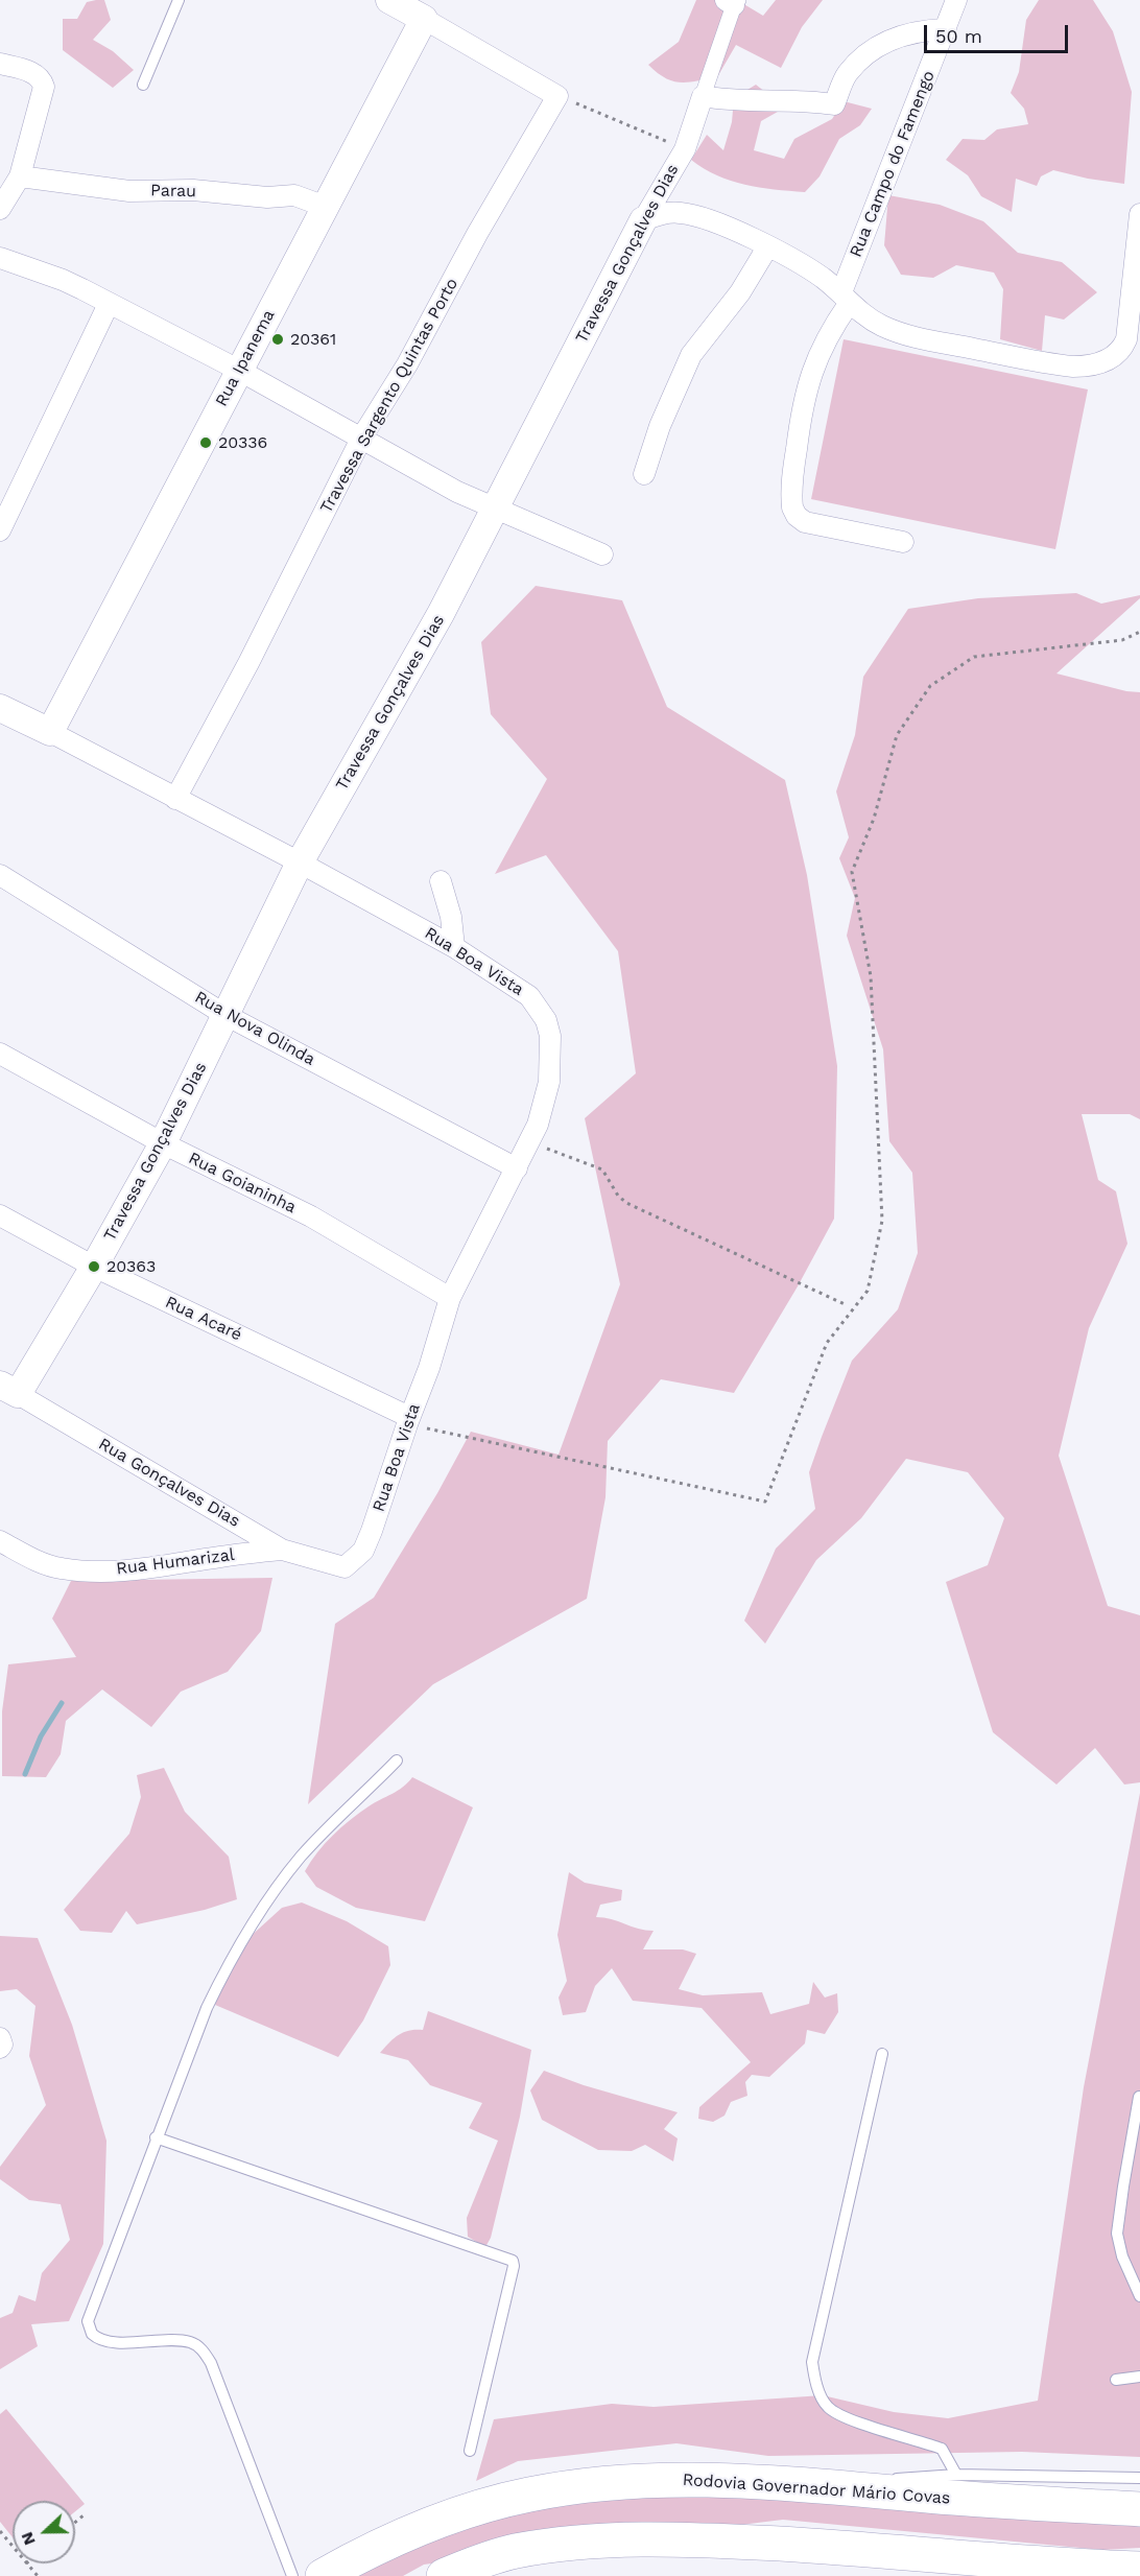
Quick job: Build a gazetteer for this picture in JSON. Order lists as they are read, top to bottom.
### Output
{
  "streets": {
    "highway": ["Rodovia Governador Mário Covas"],
    "street": [
      "Rua Campo do Famengo",
      "Parau",
      "Travessa Gonçalves Dias",
      "Rua Ipanema",
      "Travessa Sargento Quintas Porto",
      "Rua Boa Vista",
      "Rua Nova Olinda",
      "Rua Goianinha",
      "Rua Acaré",
      "Rua Gonçalves Dias",
      "Rua Humarizal"
    ]
  },
  "crossings": [
    ["Parau", "Rua Ipanema"],
    ["Travessa Gonçalves Dias", "Rua Boa Vista"],
    ["Travessa Gonçalves Dias", "Rua Nova Olinda"],
    ["Travessa Gonçalves Dias", "Rua Goianinha"],
    ["Travessa Gonçalves Dias", "Rua Acaré"],
    ["Travessa Gonçalves Dias", "Rua Gonçalves Dias"],
    ["Rua Ipanema", "Rua Boa Vista"],
    ["Travessa Sargento Quintas Porto", "Rua Boa Vista"],
    ["Rua Boa Vista", "Rua Nova Olinda"],
    ["Rua Boa Vista", "Rua Goianinha"],
    ["Rua Boa Vista", "Rua Acaré"],
    ["Rua Boa Vista", "Rua Gonçalves Dias"],
    ["Rua Gonçalves Dias", "Rua Humarizal"]
  ],
  "places": ["20361", "20336", "20363"],
  "scale_bar": "50 m",
  "north": "left"
}
